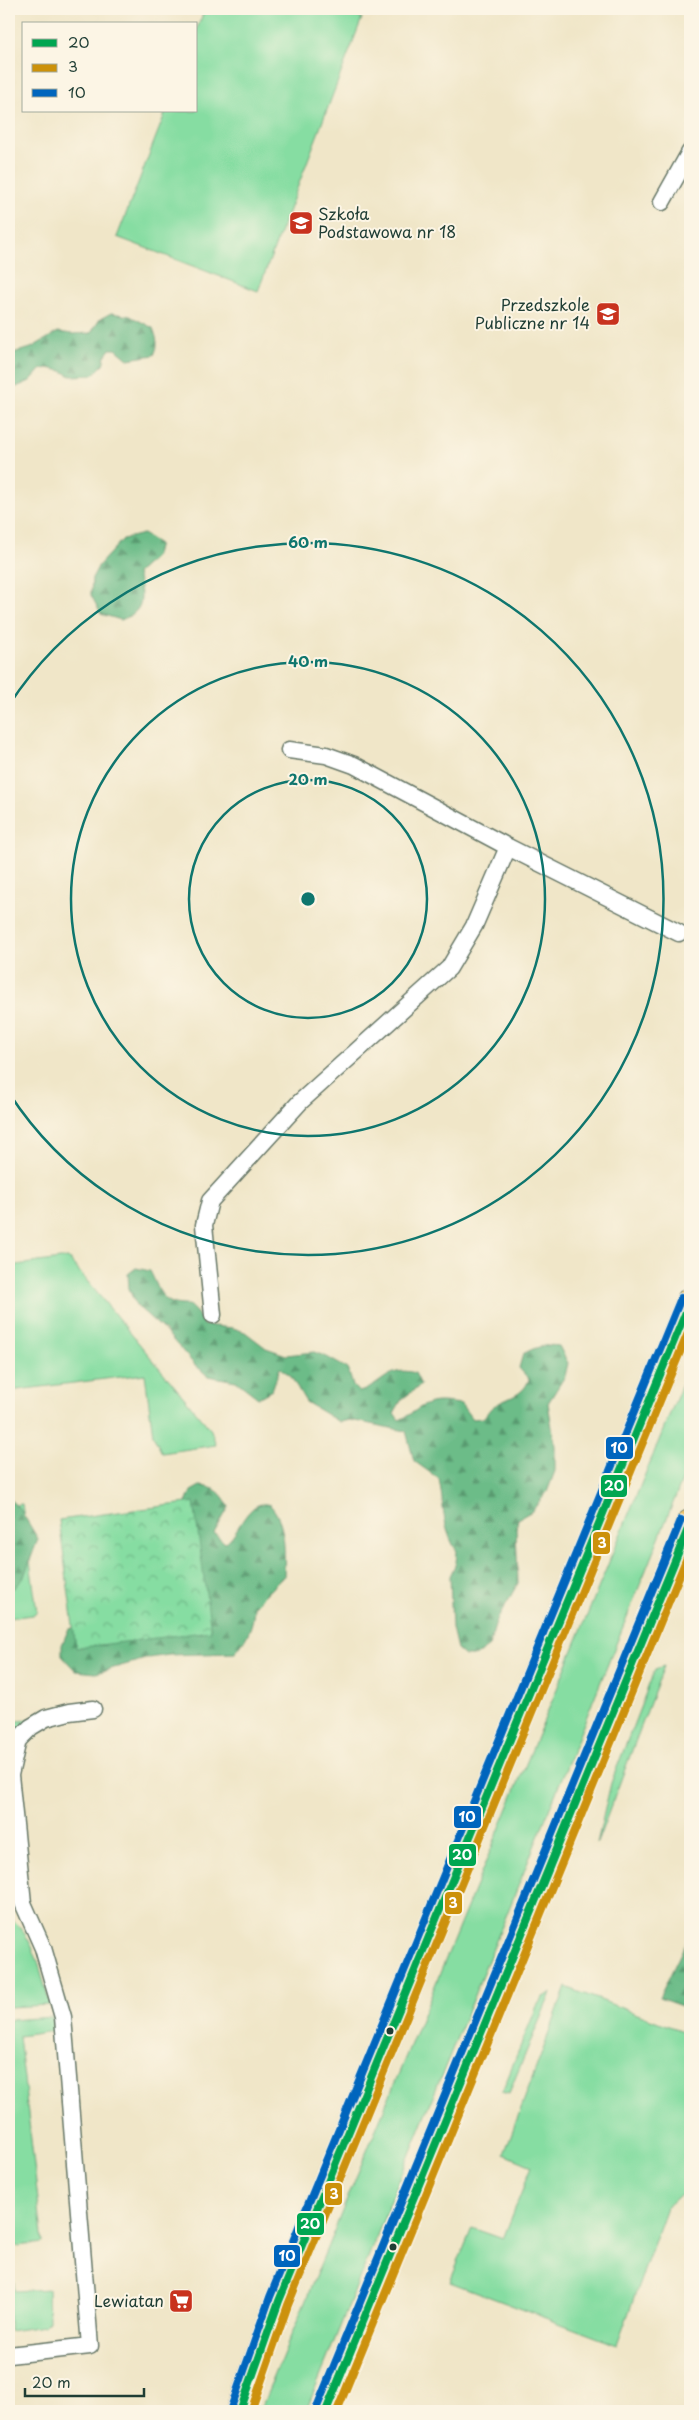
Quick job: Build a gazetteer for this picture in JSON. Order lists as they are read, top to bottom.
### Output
{
  "places": {
    "school or university": ["Szkoła Podstawowa nr 18", "Przedszkole Publiczne nr 14"],
    "supermarket": ["Lewiatan"]
  },
  "lines": ["transit line 10", "transit line 20", "transit line 3"],
  "legend": ["20", "3", "10"],
  "scale_bar": "20 m",
  "rings": ["60 m", "40 m", "20 m"]
}
